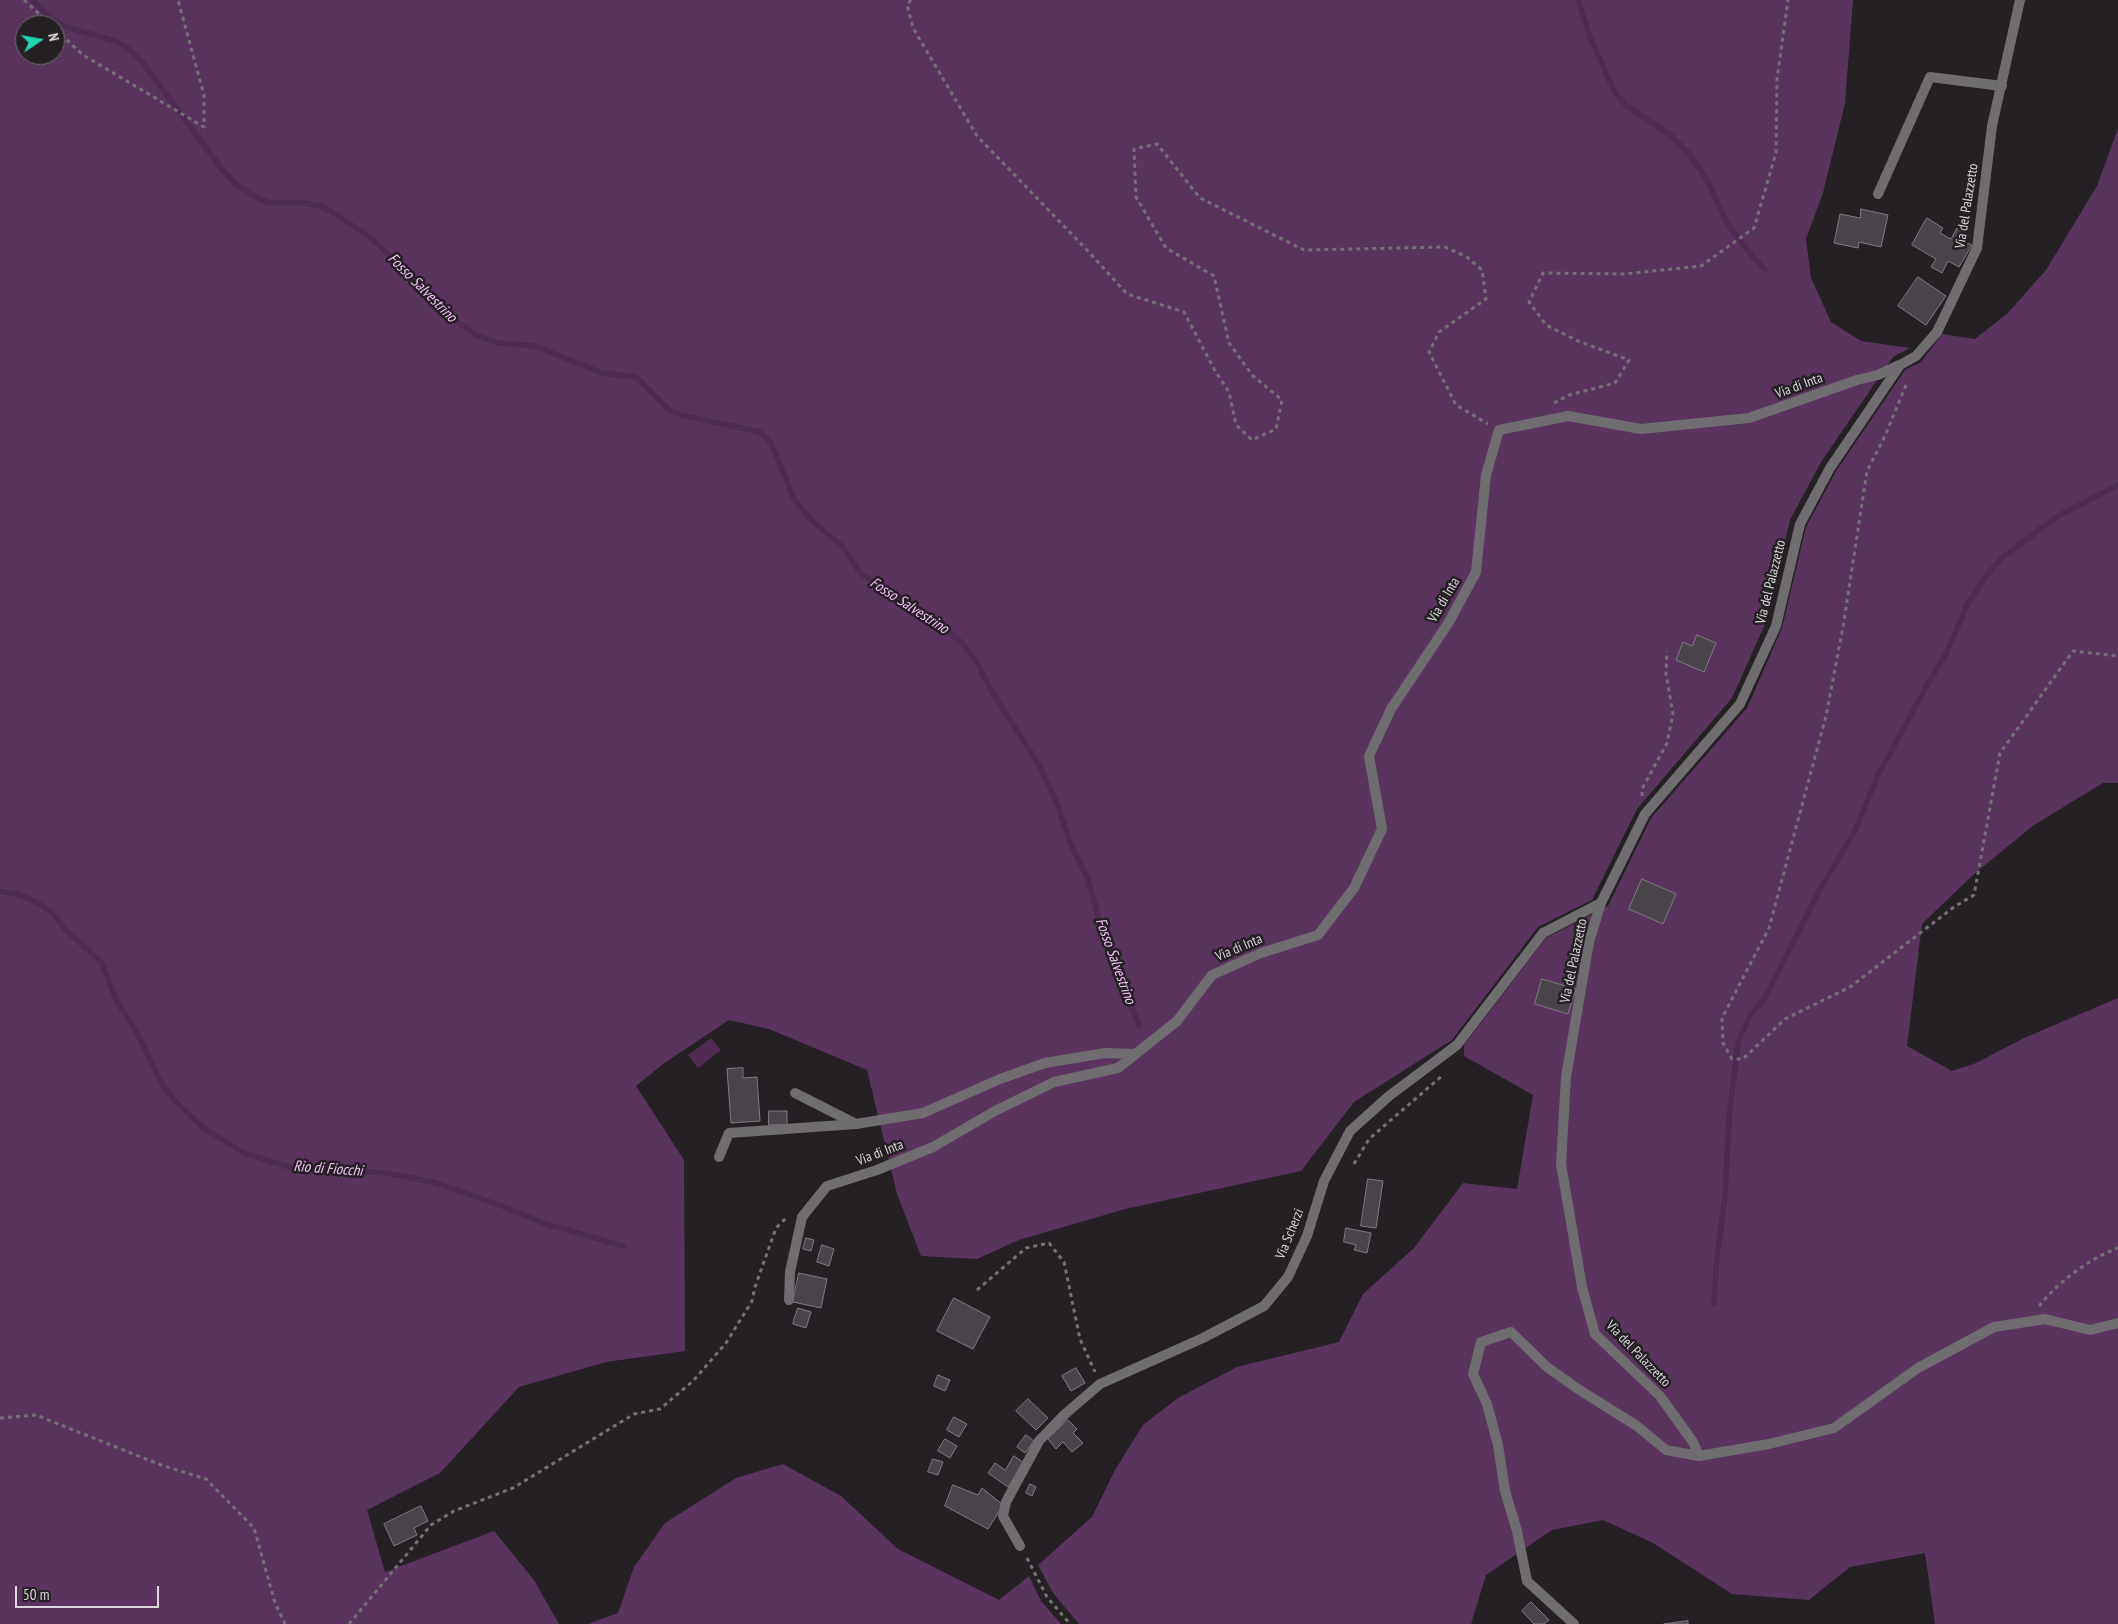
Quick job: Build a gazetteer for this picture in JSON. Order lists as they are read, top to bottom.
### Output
{
  "streets": {
    "street": ["Via del Palazzetto", "Via di Inta", "Via Scherzi"]
  },
  "crossings": [
    ["Via del Palazzetto", "Via di Inta"],
    ["Via del Palazzetto", "Via Scherzi"]
  ],
  "water": ["Fosso Salvestrino", "Rio di Fiocchi"],
  "scale_bar": "50 m",
  "north": "right"
}
